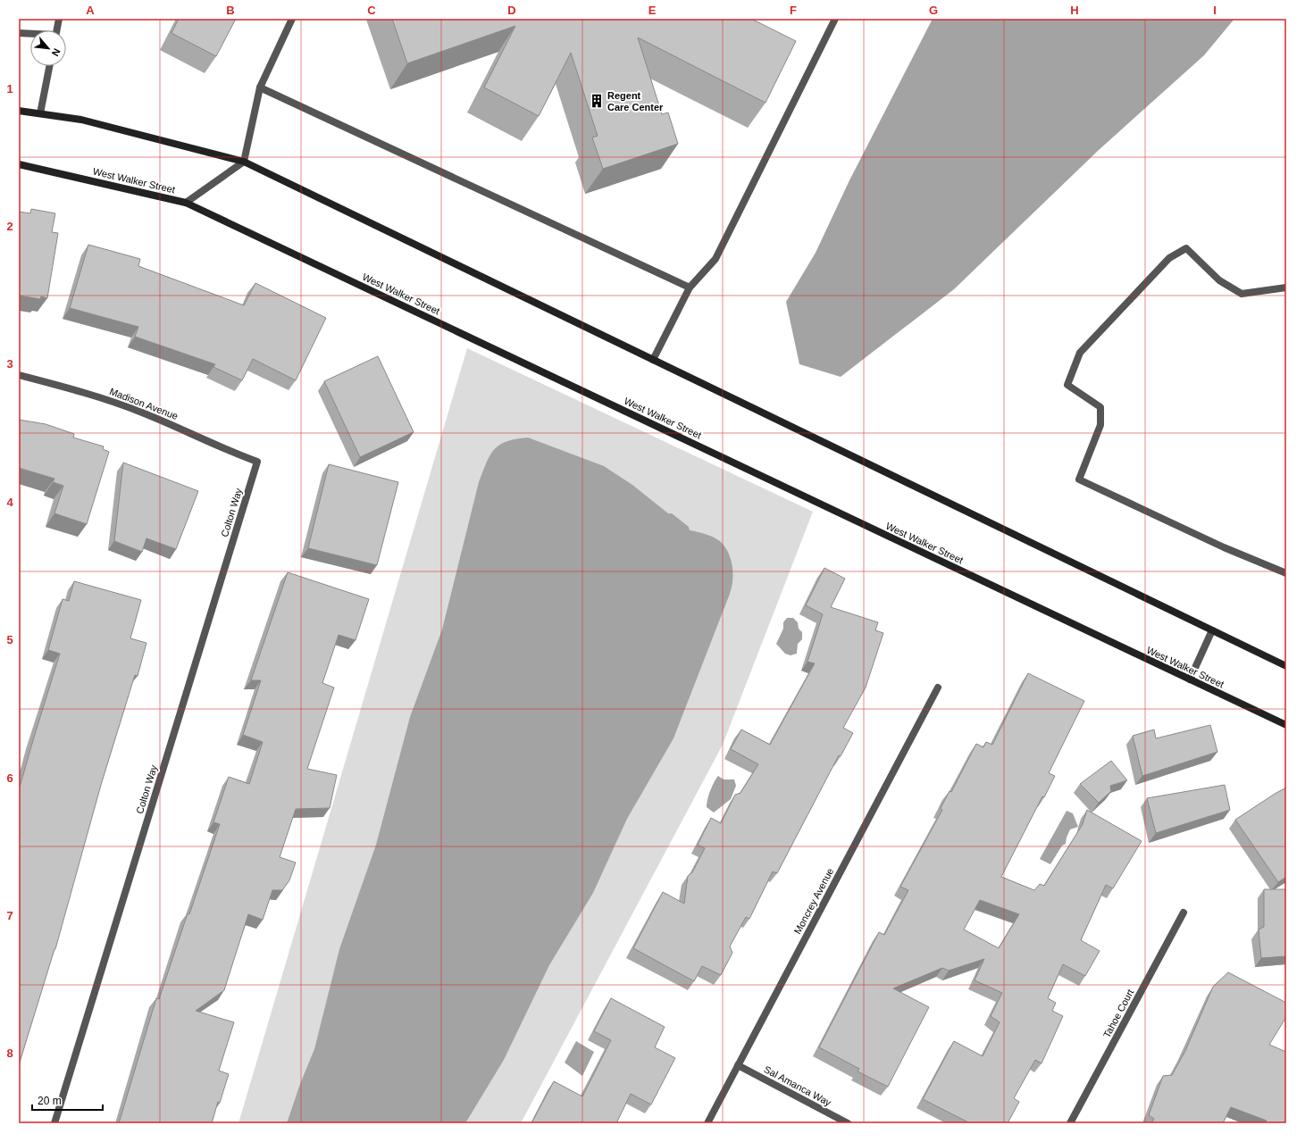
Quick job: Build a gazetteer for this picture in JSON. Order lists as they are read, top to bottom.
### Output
{
  "streets": {
    "street": [
      "West Walker Street",
      "Madison Avenue",
      "Colton Way",
      "Moncrey Avenue",
      "Tahoe Court",
      "Sal Amanca Way"
    ]
  },
  "crossings": [
    ["Madison Avenue", "Colton Way"],
    ["Moncrey Avenue", "Sal Amanca Way"]
  ],
  "places": {
    "building": ["Regent Care Center"]
  },
  "scale_bar": "20 m",
  "north": "bottom right",
  "grid": {
    "columns": [
      "A",
      "B",
      "C",
      "D",
      "E",
      "F",
      "G",
      "H",
      "I"
    ],
    "rows": [
      "1",
      "2",
      "3",
      "4",
      "5",
      "6",
      "7",
      "8"
    ]
  }
}
